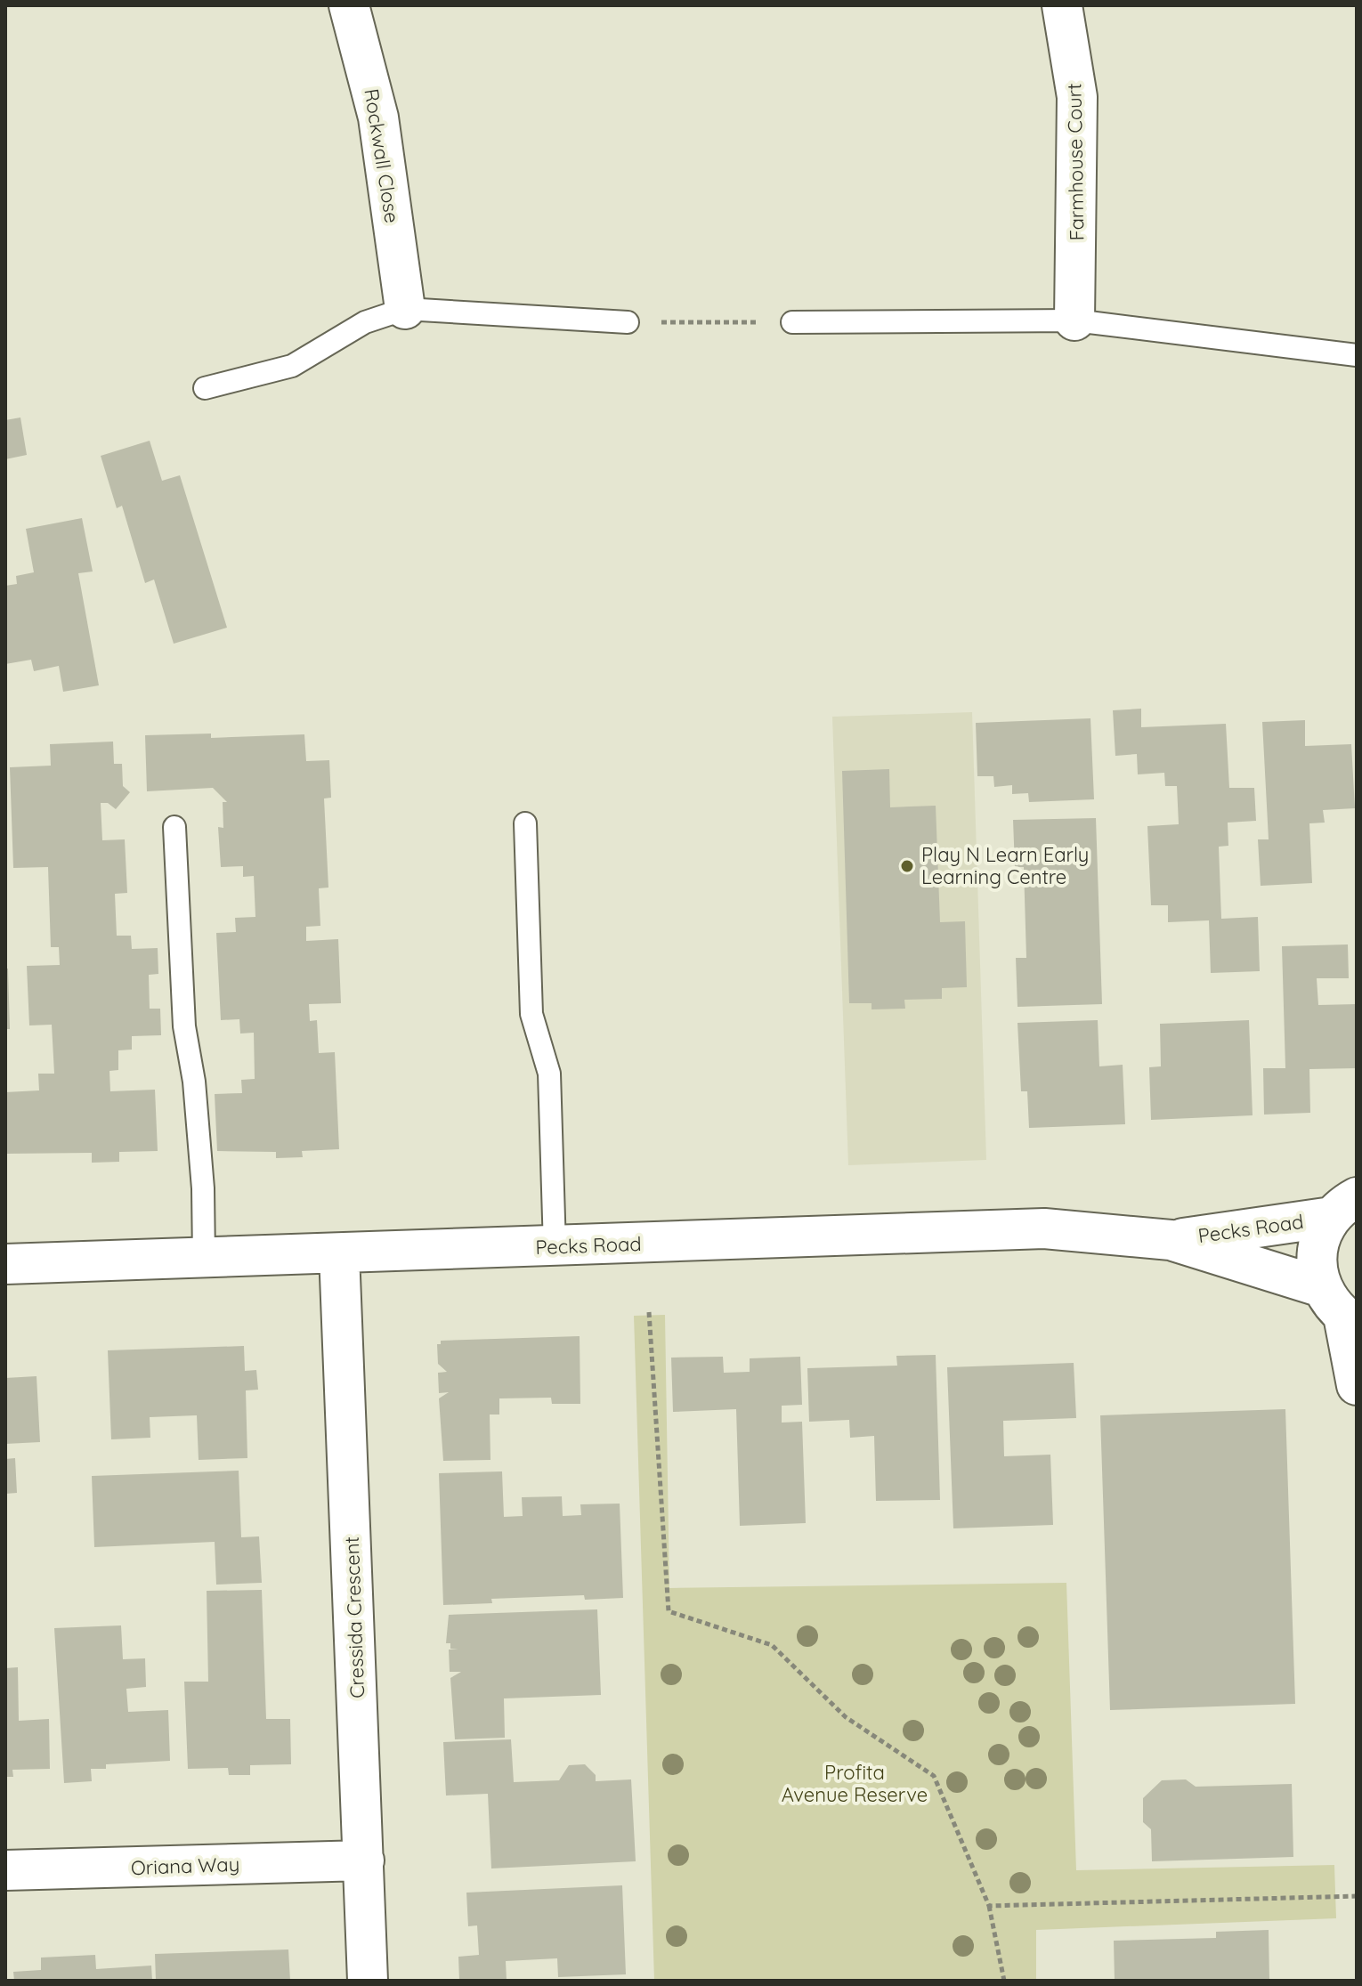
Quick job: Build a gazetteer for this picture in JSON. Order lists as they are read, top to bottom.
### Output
{
  "streets": {
    "street": [
      "Rockwall Close",
      "Farmhouse Court",
      "Pecks Road",
      "Cressida Crescent",
      "Oriana Way"
    ]
  },
  "crossings": [
    ["Pecks Road", "Cressida Crescent"],
    ["Cressida Crescent", "Oriana Way"]
  ],
  "parks": ["Profita Avenue Reserve"],
  "places": ["Play N Learn Early Learning Centre"]
}
